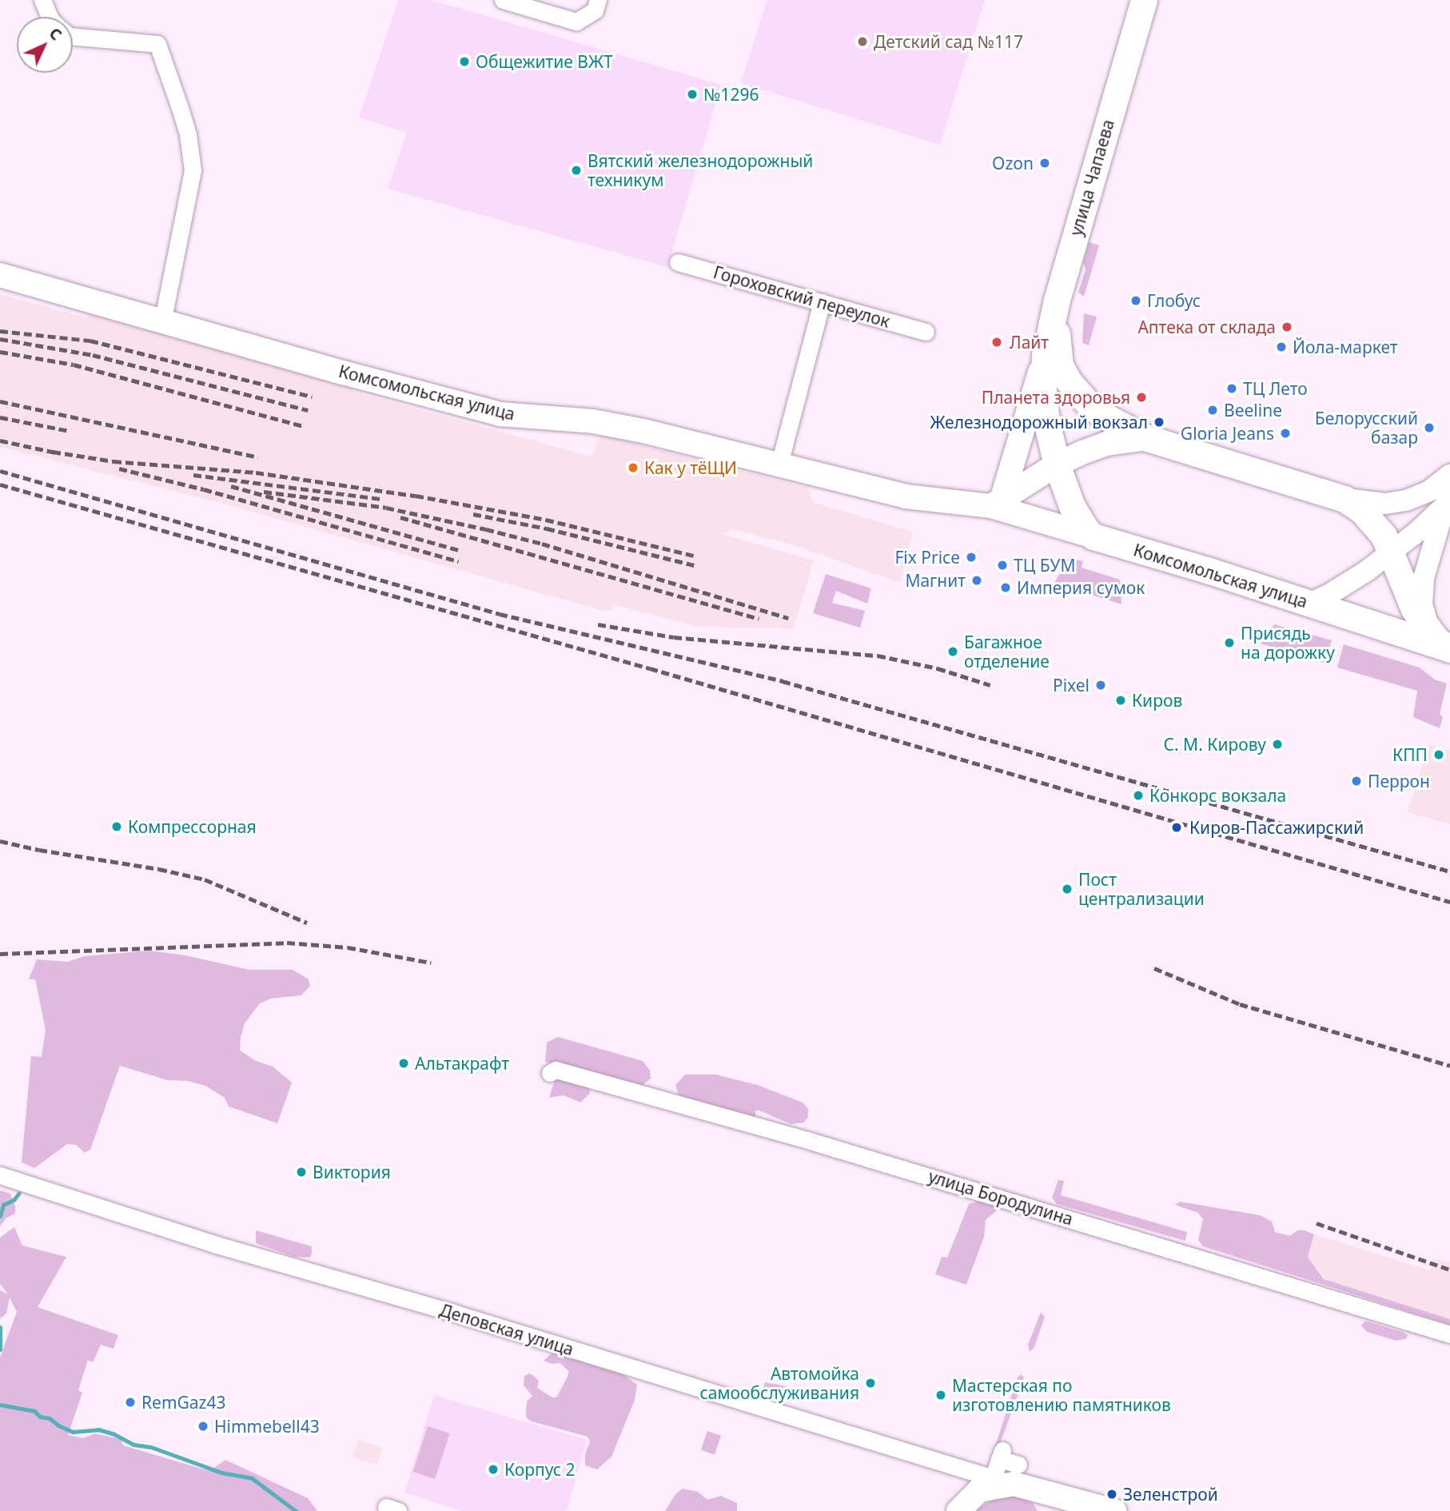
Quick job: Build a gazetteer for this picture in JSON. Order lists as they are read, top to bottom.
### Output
{
  "streets": {
    "main road": ["улица Чапаева", "Комсомольская улица", "Деповская улица"],
    "street": ["Гороховский переулок", "улица Бородулина"]
  },
  "crossings": [
    ["улица Чапаева", "Комсомольская улица"]
  ],
  "places": [
    "Детский сад №117",
    "Общежитие ВЖТ",
    "№1296",
    "Ozon",
    "Вятский железнодорожный техникум",
    "Глобус",
    "Аптека от склада",
    "Лайт",
    "Йола-маркет",
    "ТЦ Лето",
    "Планета здоровья",
    "Beeline",
    "Железнодорожный вокзал",
    "Белорусский базар",
    "Gloria Jeans",
    "Как у тёЩИ",
    "Fix Price",
    "ТЦ БУМ",
    "Магнит",
    "Империя сумок",
    "Присядь на дорожку",
    "Багажное отделение",
    "Pixel",
    "Киров",
    "С. М. Кирову",
    "КПП",
    "Перрон",
    "Конкорс вокзала",
    "Компрессорная",
    "Киров-Пассажирский",
    "Пост централизации",
    "Альтакрафт",
    "Виктория",
    "Автомойка самообслуживания",
    "Мастерская по изготовлению памятников",
    "RemGaz43",
    "Himmebell43",
    "Корпус 2",
    "Зеленстрой"
  ],
  "north": "top right"
}
